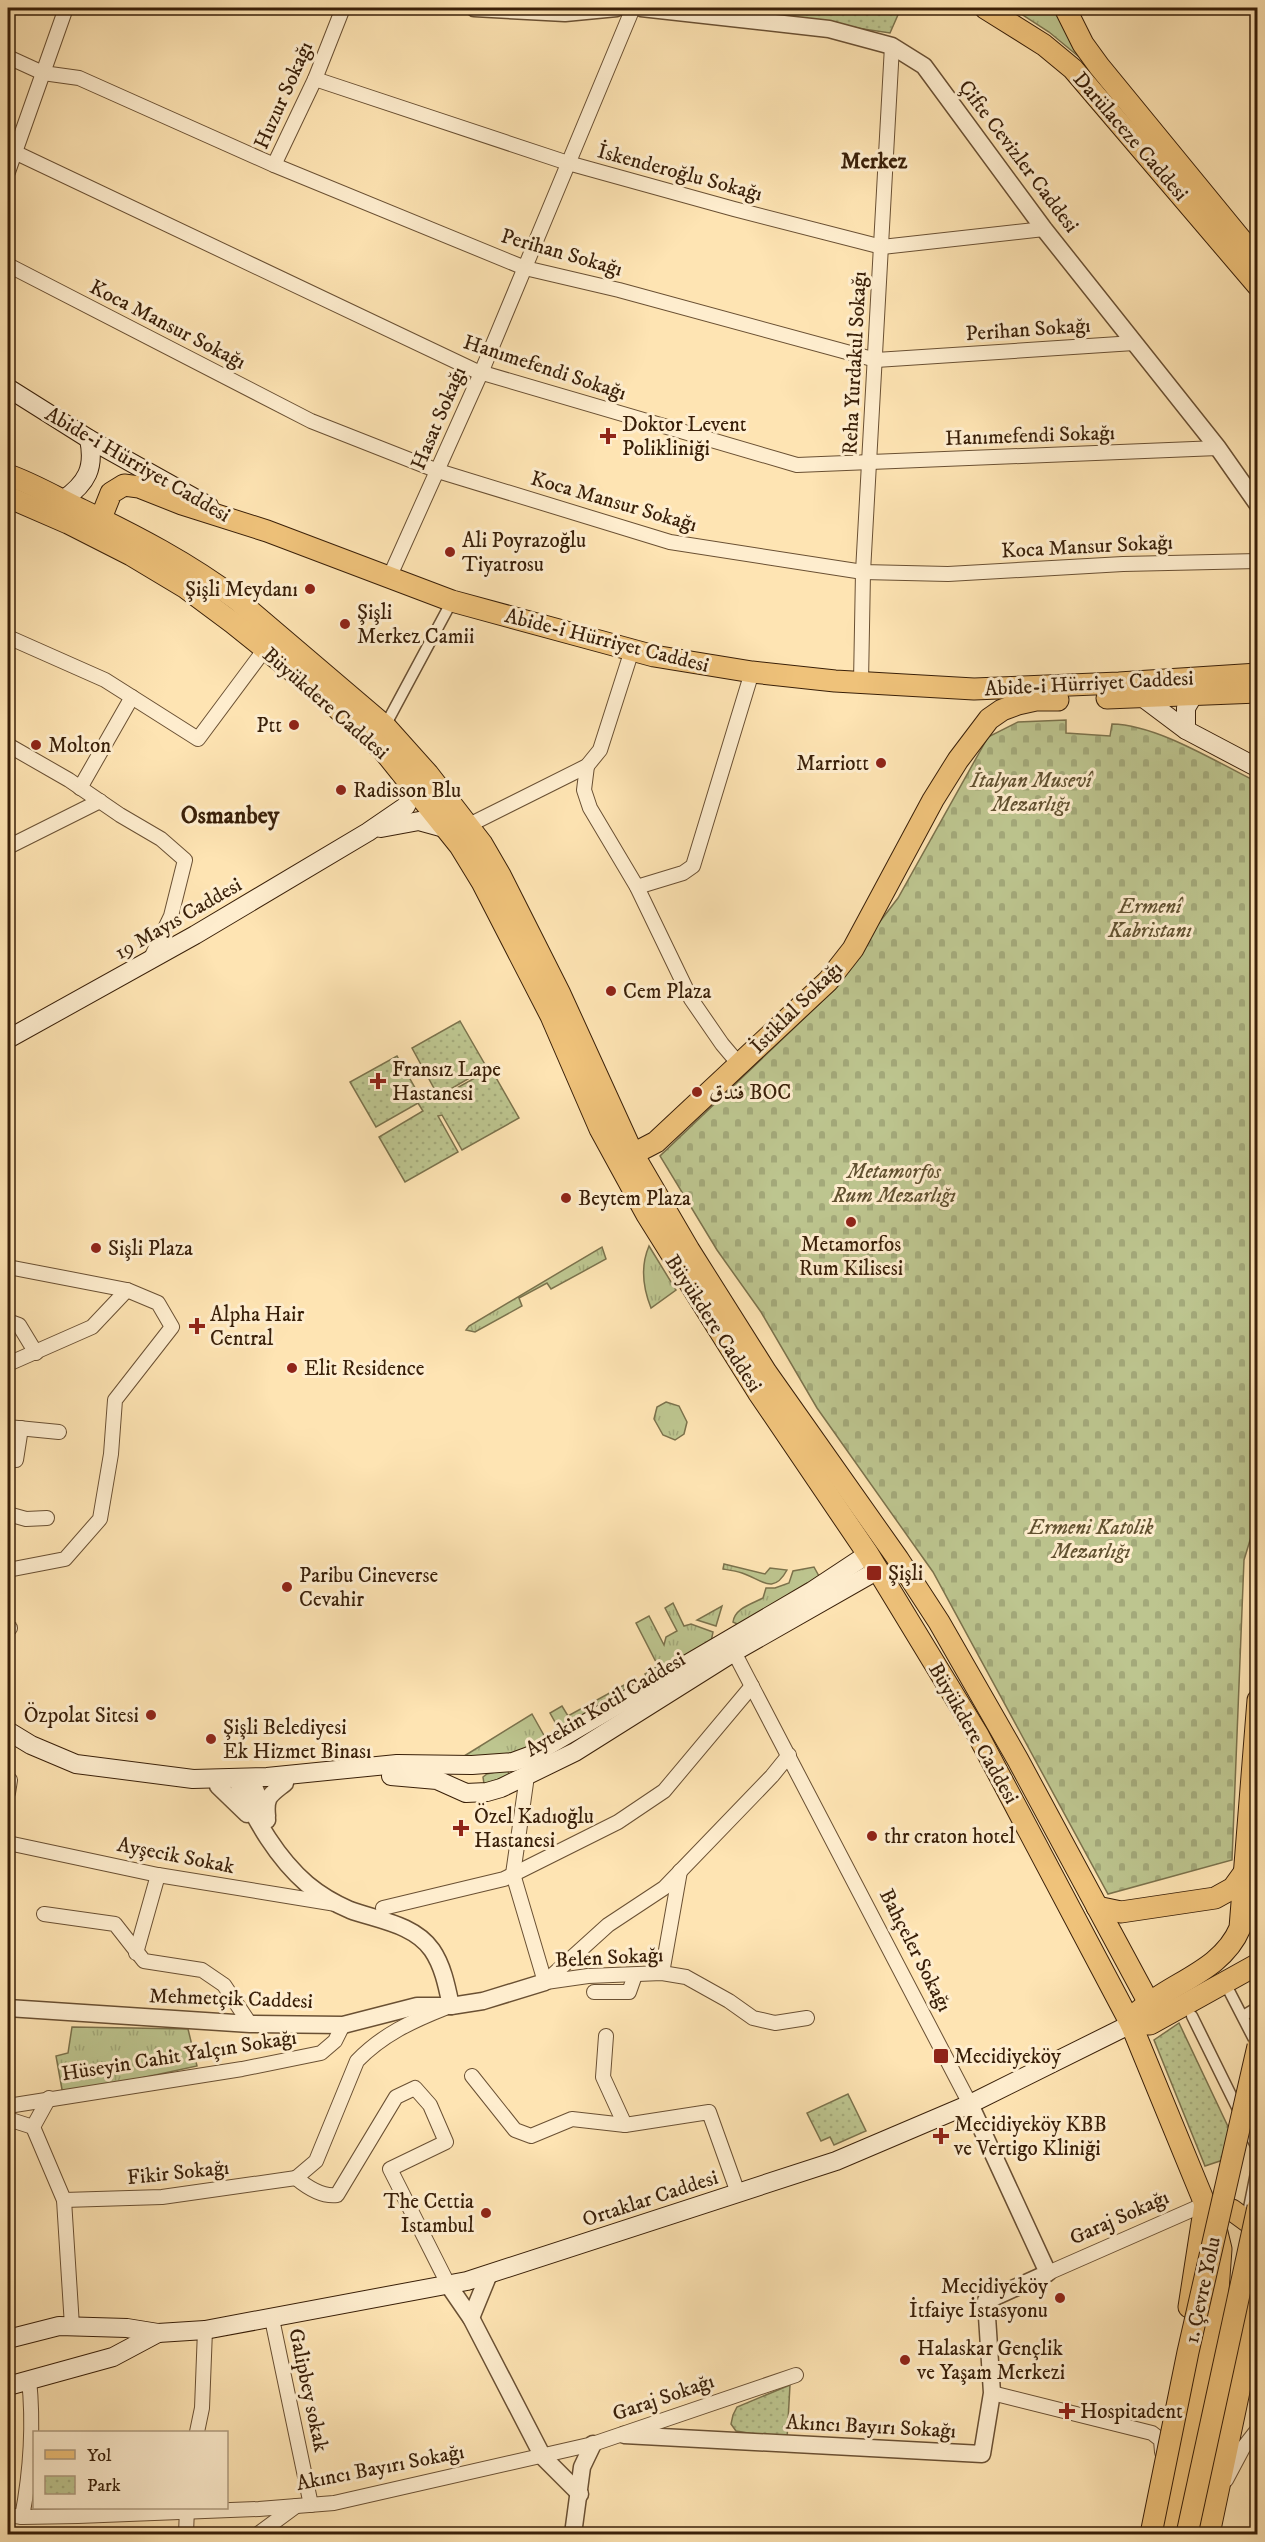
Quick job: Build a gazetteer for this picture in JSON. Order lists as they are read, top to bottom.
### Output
{
  "streets": {
    "main road": [
      "Darülaceze Caddesi",
      "Abide-i Hürriyet Caddesi",
      "Büyükdere Caddesi",
      "19 Mayıs Caddesi",
      "İstiklal Sokağı",
      "Aytekin Kotil Caddesi",
      "Ortaklar Caddesi",
      "1. Çevre Yolu"
    ],
    "street": [
      "Huzur Sokağı",
      "Çifte Cevizler Caddesi",
      "İskenderoğlu Sokağı",
      "Perihan Sokağı",
      "Koca Mansur Sokağı",
      "Reha Yurdakul Sokağı",
      "Hanımefendi Sokağı",
      "Hasat Sokağı",
      "Ayşecik Sokak",
      "Bahçeler Sokağı",
      "Belen Sokağı",
      "Mehmetçik Caddesi",
      "Hüseyin Cahit Yalçın Sokağı",
      "Fikir Sokağı",
      "Garaj Sokağı",
      "Galipbey sokak",
      "Akıncı Bayırı Sokağı"
    ]
  },
  "crossings": [
    ["Huzur Sokağı", "İskenderoğlu Sokağı"],
    ["Huzur Sokağı", "Perihan Sokağı"],
    ["Çifte Cevizler Caddesi", "İskenderoğlu Sokağı"],
    ["Çifte Cevizler Caddesi", "Perihan Sokağı"],
    ["Çifte Cevizler Caddesi", "Reha Yurdakul Sokağı"],
    ["Çifte Cevizler Caddesi", "Hanımefendi Sokağı"],
    ["İskenderoğlu Sokağı", "Reha Yurdakul Sokağı"],
    ["İskenderoğlu Sokağı", "Hasat Sokağı"],
    ["Perihan Sokağı", "Reha Yurdakul Sokağı"],
    ["Perihan Sokağı", "Hasat Sokağı"],
    ["Koca Mansur Sokağı", "Reha Yurdakul Sokağı"],
    ["Koca Mansur Sokağı", "Hasat Sokağı"],
    ["Reha Yurdakul Sokağı", "Hanımefendi Sokağı"],
    ["Reha Yurdakul Sokağı", "Abide-i Hürriyet Caddesi"],
    ["Hanımefendi Sokağı", "Hasat Sokağı"],
    ["Hasat Sokağı", "Abide-i Hürriyet Caddesi"],
    ["Abide-i Hürriyet Caddesi", "İstiklal Sokağı"],
    ["Büyükdere Caddesi", "19 Mayıs Caddesi"],
    ["Büyükdere Caddesi", "İstiklal Sokağı"],
    ["Büyükdere Caddesi", "Aytekin Kotil Caddesi"],
    ["Büyükdere Caddesi", "Ortaklar Caddesi"],
    ["Büyükdere Caddesi", "Garaj Sokağı"],
    ["Aytekin Kotil Caddesi", "Bahçeler Sokağı"],
    ["Bahçeler Sokağı", "Ortaklar Caddesi"],
    ["Bahçeler Sokağı", "Garaj Sokağı"],
    ["Belen Sokağı", "Mehmetçik Caddesi"],
    ["Mehmetçik Caddesi", "Hüseyin Cahit Yalçın Sokağı"],
    ["Ortaklar Caddesi", "Galipbey sokak"],
    ["Garaj Sokağı", "Akıncı Bayırı Sokağı"],
    ["Galipbey sokak", "Akıncı Bayırı Sokağı"]
  ],
  "districts": ["Merkez", "Osmanbey"],
  "parks": [
    "İtalyan Musevî Mezarlığı",
    "Ermenî Kabristanı",
    "Metamorfos Rum Mezarlığı",
    "Ermeni Katolik Mezarlığı"
  ],
  "places": {
    "health": [
      "Doktor Levent Polikliniği",
      "Fransız Lape Hastanesi",
      "Alpha Hair Central",
      "Özel Kadıoğlu Hastanesi",
      "Mecidiyeköy KBB ve Vertigo Kliniği",
      "Hospitadent"
    ],
    "other": [
      "Ali Poyrazoğlu Tiyatrosu",
      "Şişli Meydanı",
      "Şişli Merkez Camii",
      "Ptt",
      "Molton",
      "Marriott",
      "Radisson Blu",
      "Cem Plaza",
      "فندق BOC",
      "Beytem Plaza",
      "Metamorfos Rum Kilisesi",
      "Sişli Plaza",
      "Elit Residence",
      "Paribu Cineverse Cevahir",
      "Özpolat Sitesi",
      "Şişli Belediyesi Ek Hizmet Binası",
      "thr craton hotel",
      "The Cettia Istambul",
      "Mecidiyeköy İtfaiye İstasyonu",
      "Halaskar Gençlik ve Yaşam Merkezi"
    ],
    "transit": ["Şişli", "Mecidiyeköy"]
  },
  "legend": ["Yol", "Park"]
}
